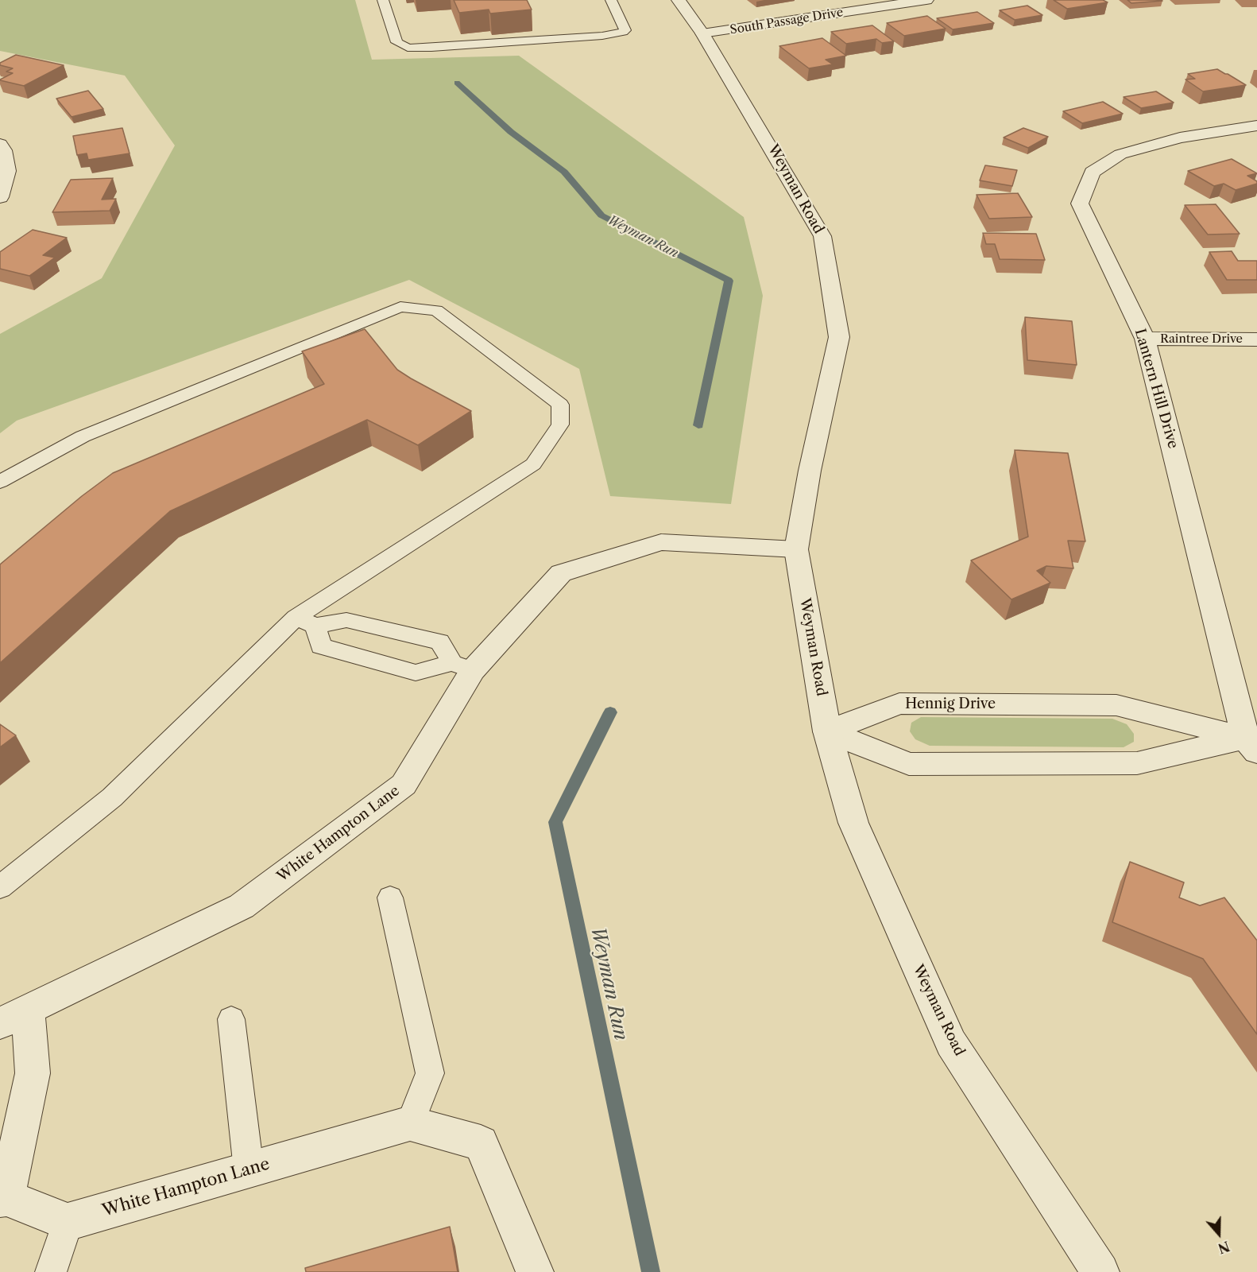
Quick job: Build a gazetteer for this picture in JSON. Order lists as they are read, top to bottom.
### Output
{
  "streets": {
    "street": [
      "South Passage Drive",
      "Weyman Road",
      "Raintree Drive",
      "Lantern Hill Drive",
      "Hennig Drive",
      "White Hampton Lane"
    ]
  },
  "crossings": [
    ["South Passage Drive", "Weyman Road"],
    ["Weyman Road", "Hennig Drive"],
    ["Weyman Road", "White Hampton Lane"],
    ["Raintree Drive", "Lantern Hill Drive"],
    ["Lantern Hill Drive", "Hennig Drive"]
  ],
  "water": ["Weyman Run"],
  "north": "bottom"
}
